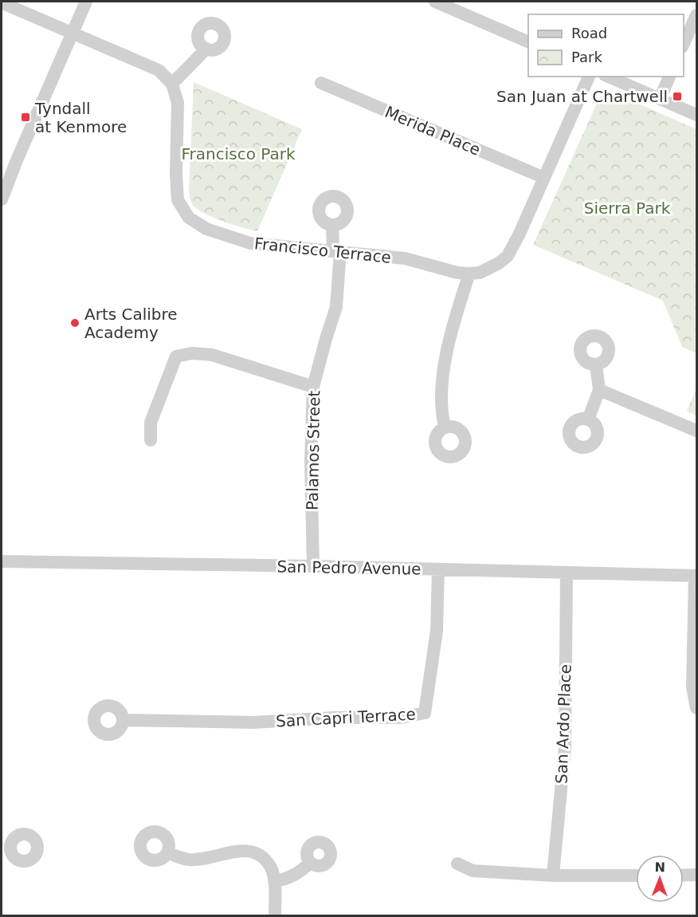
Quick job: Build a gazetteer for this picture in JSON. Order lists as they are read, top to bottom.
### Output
{
  "streets": {
    "street": [
      "Merida Place",
      "Francisco Terrace",
      "Palamos Street",
      "San Pedro Avenue",
      "San Capri Terrace",
      "San Ardo Place"
    ]
  },
  "crossings": [
    ["Merida Place", "Francisco Terrace"],
    ["Francisco Terrace", "Palamos Street"],
    ["Palamos Street", "San Pedro Avenue"],
    ["San Pedro Avenue", "San Capri Terrace"],
    ["San Pedro Avenue", "San Ardo Place"]
  ],
  "parks": ["Francisco Park", "Sierra Park"],
  "places": {
    "transit": ["San Juan at Chartwell", "Tyndall at Kenmore"],
    "other": ["Arts Calibre Academy"]
  },
  "legend": ["Road", "Park"],
  "north": "top"
}
